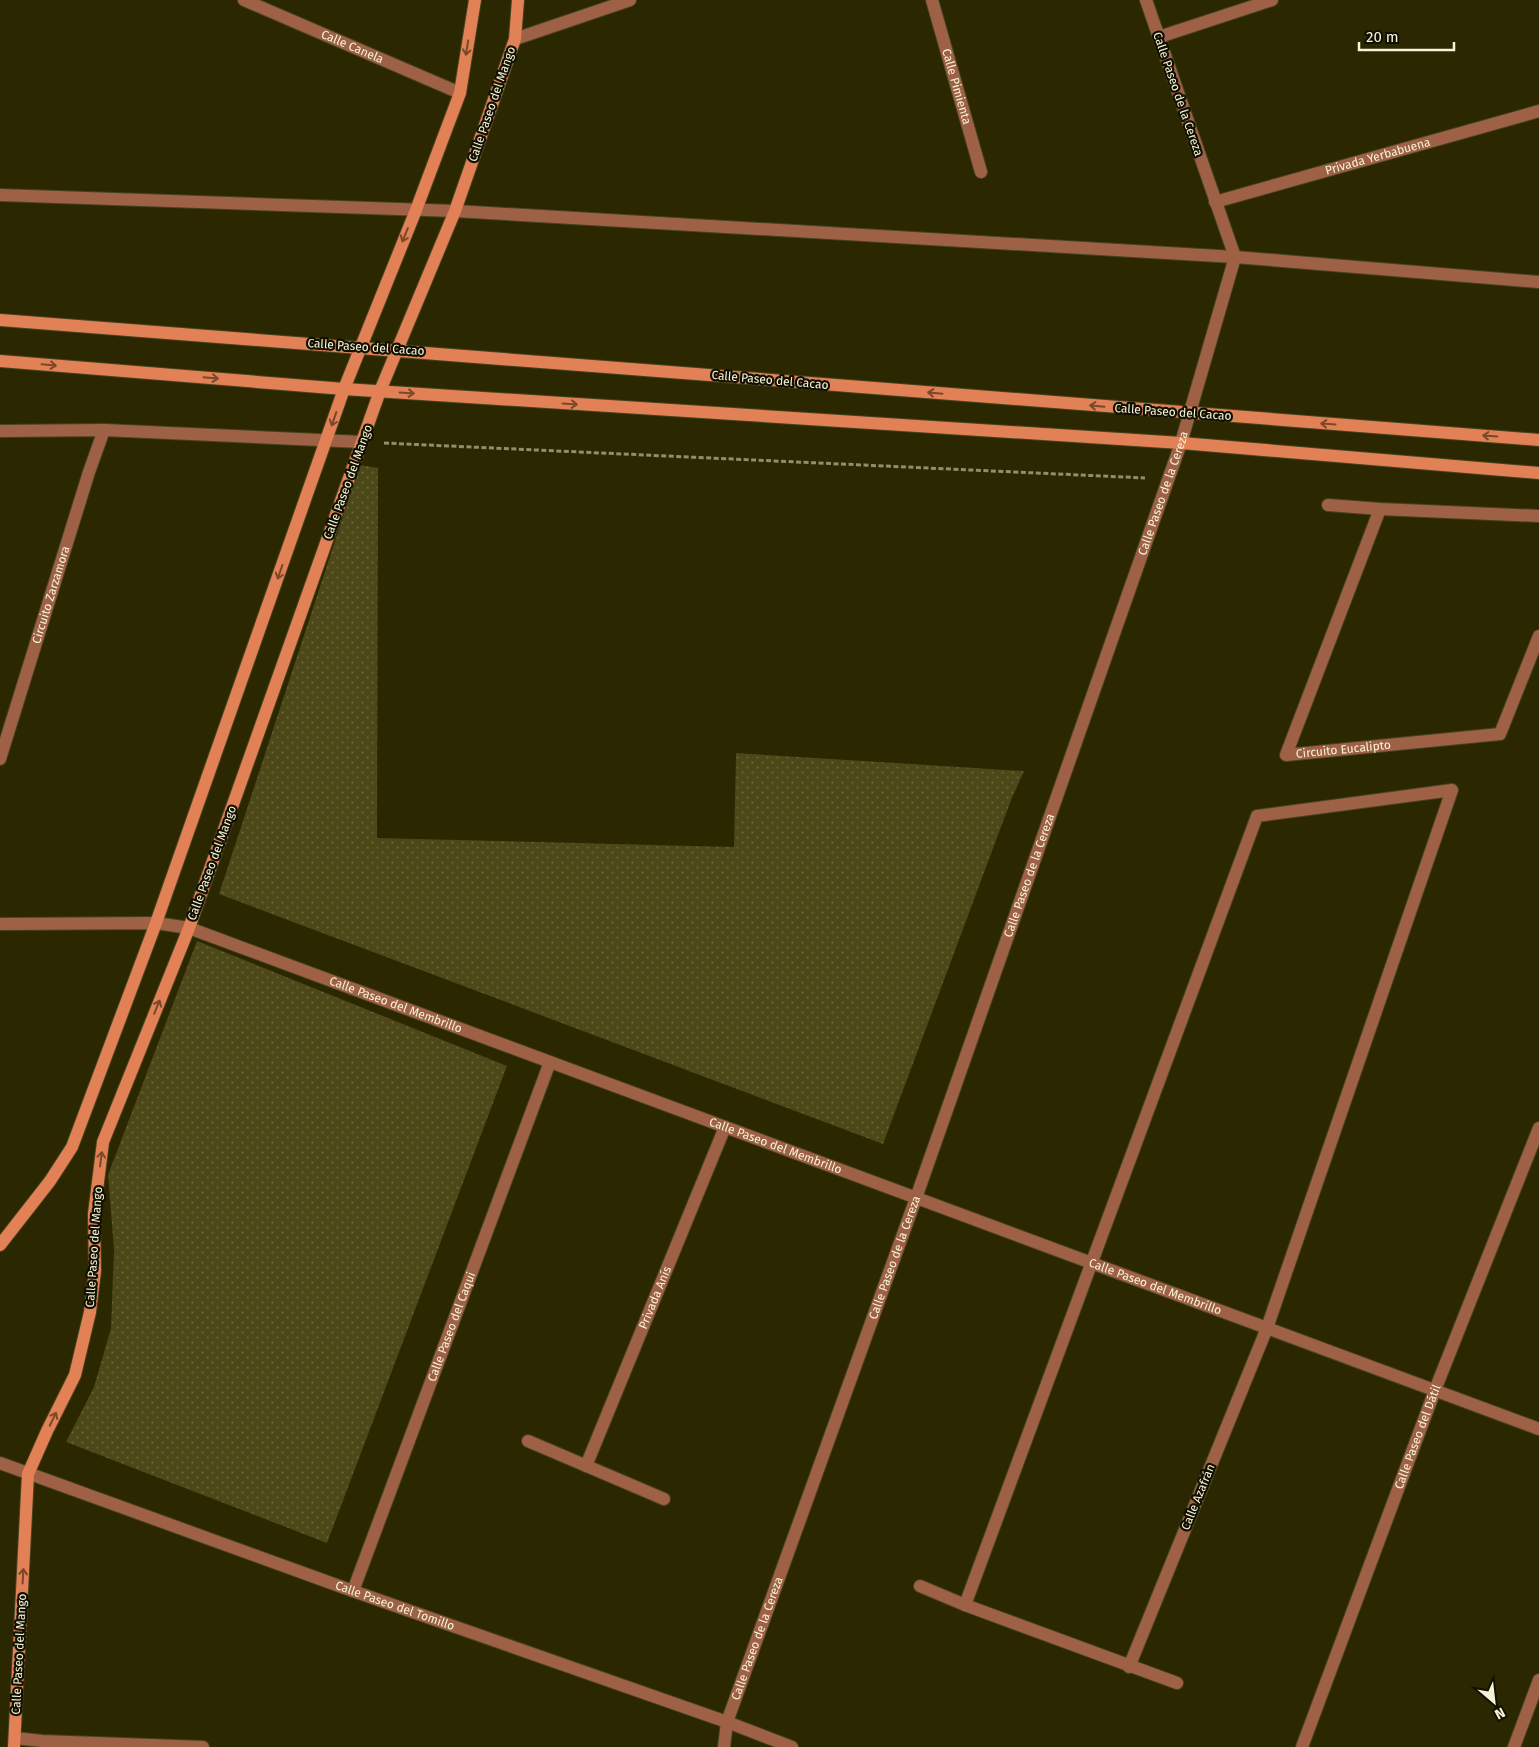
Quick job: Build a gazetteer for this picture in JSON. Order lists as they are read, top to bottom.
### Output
{
  "streets": {
    "street": [
      "Calle Canela",
      "Calle Pimienta",
      "Calle Paseo de la Cereza",
      "Calle Paseo del Mango",
      "Privada Yerbabuena",
      "Calle Paseo del Cacao",
      "Circuito Zarzamora",
      "Circuito Eucalipto",
      "Calle Paseo del Membrillo",
      "Privada Anís",
      "Calle Paseo del Caqui",
      "Calle Paseo del Dátil",
      "Calle Azafrán",
      "Calle Paseo del Tomillo"
    ]
  },
  "crossings": [
    ["Calle Paseo de la Cereza", "Privada Yerbabuena"],
    ["Calle Paseo de la Cereza", "Calle Paseo del Cacao"],
    ["Calle Paseo de la Cereza", "Calle Paseo del Membrillo"],
    ["Calle Paseo de la Cereza", "Calle Paseo del Tomillo"],
    ["Calle Paseo del Mango", "Calle Paseo del Cacao"],
    ["Calle Paseo del Mango", "Calle Paseo del Membrillo"],
    ["Calle Paseo del Mango", "Calle Paseo del Tomillo"],
    ["Calle Paseo del Membrillo", "Privada Anís"],
    ["Calle Paseo del Membrillo", "Calle Paseo del Caqui"],
    ["Calle Paseo del Membrillo", "Calle Paseo del Dátil"],
    ["Calle Paseo del Membrillo", "Calle Azafrán"],
    ["Calle Paseo del Caqui", "Calle Paseo del Tomillo"]
  ],
  "scale_bar": "20 m",
  "north": "bottom right"
}
